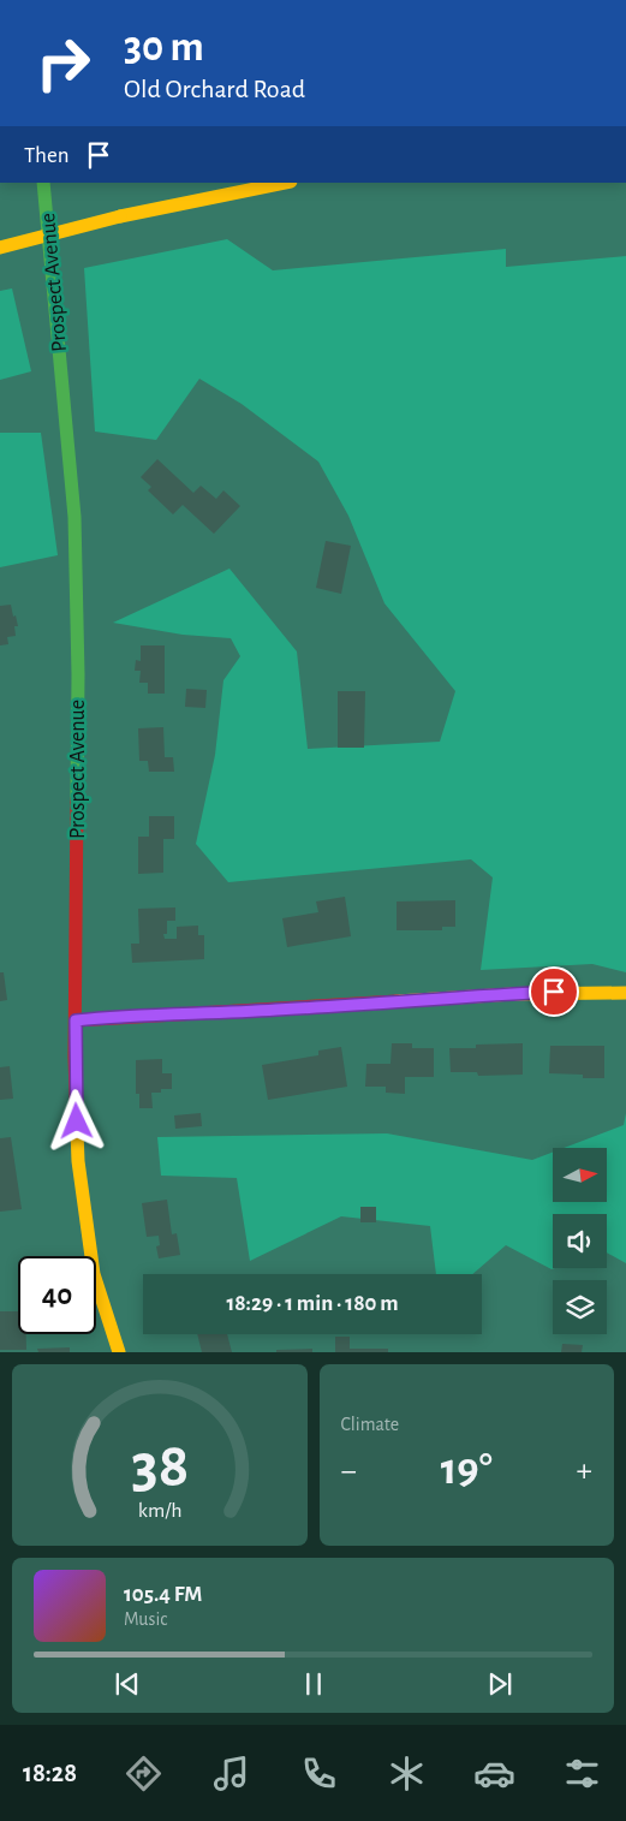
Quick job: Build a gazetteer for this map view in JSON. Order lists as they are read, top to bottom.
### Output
{
  "streets": {
    "main road": ["Prospect Avenue"]
  },
  "north": "right",
  "page": {
    "turn": ["30 m", "Old Orchard Road"],
    "then": "Then",
    "limit": "40",
    "trip": "18:29 · 1 min · 180 m",
    "tile": "Climate",
    "heat": ["−", "19°", "+"],
    "song": ["105.4 FM", "Music"],
    "tabs": "18:28",
    "gauge": ["38", "km/h"]
  }
}
